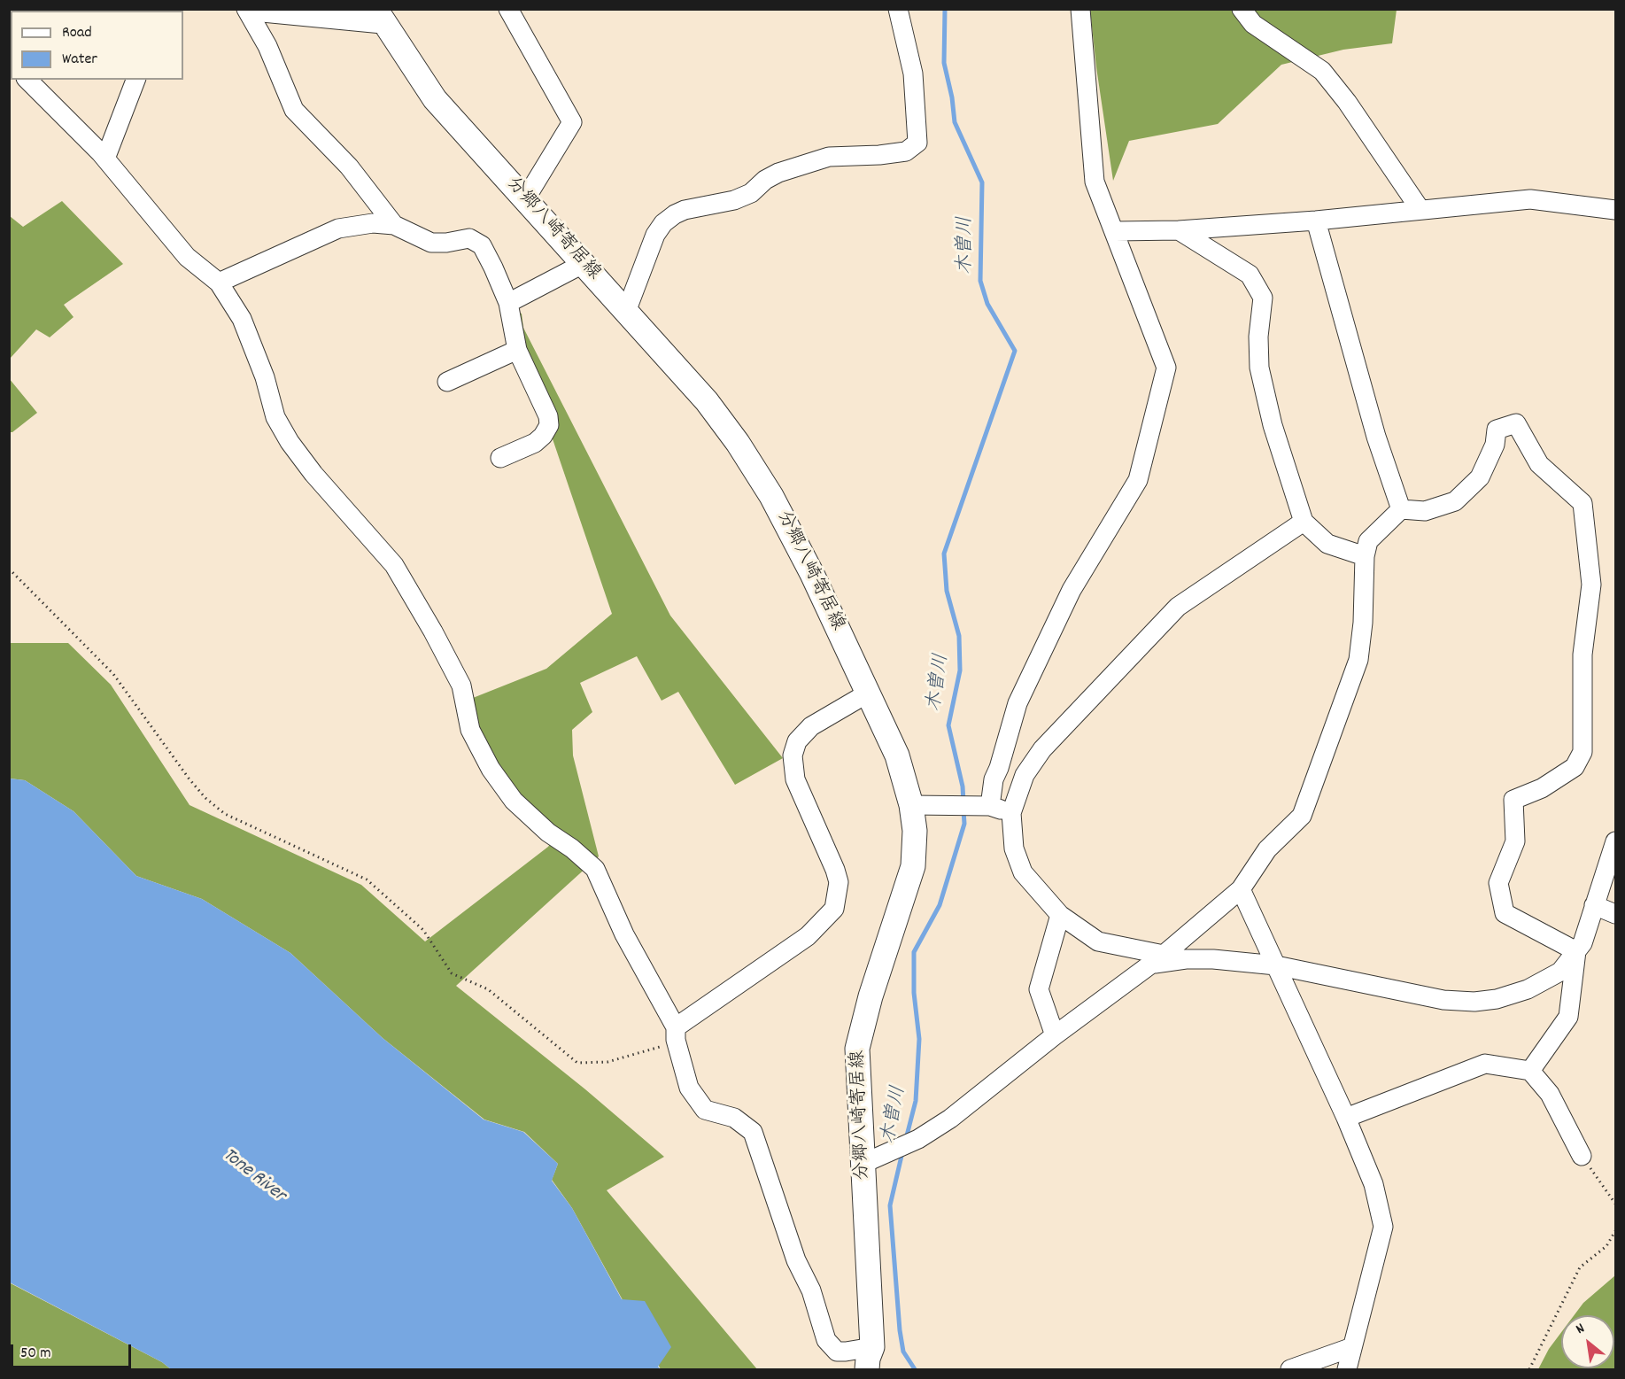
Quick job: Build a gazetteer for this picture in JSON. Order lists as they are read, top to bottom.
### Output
{
  "streets": {
    "main road": ["分郷八崎寄居線"]
  },
  "water": ["木曽川", "Tone River"],
  "legend": ["Road", "Water"],
  "scale_bar": "50 m",
  "north": "top left"
}
